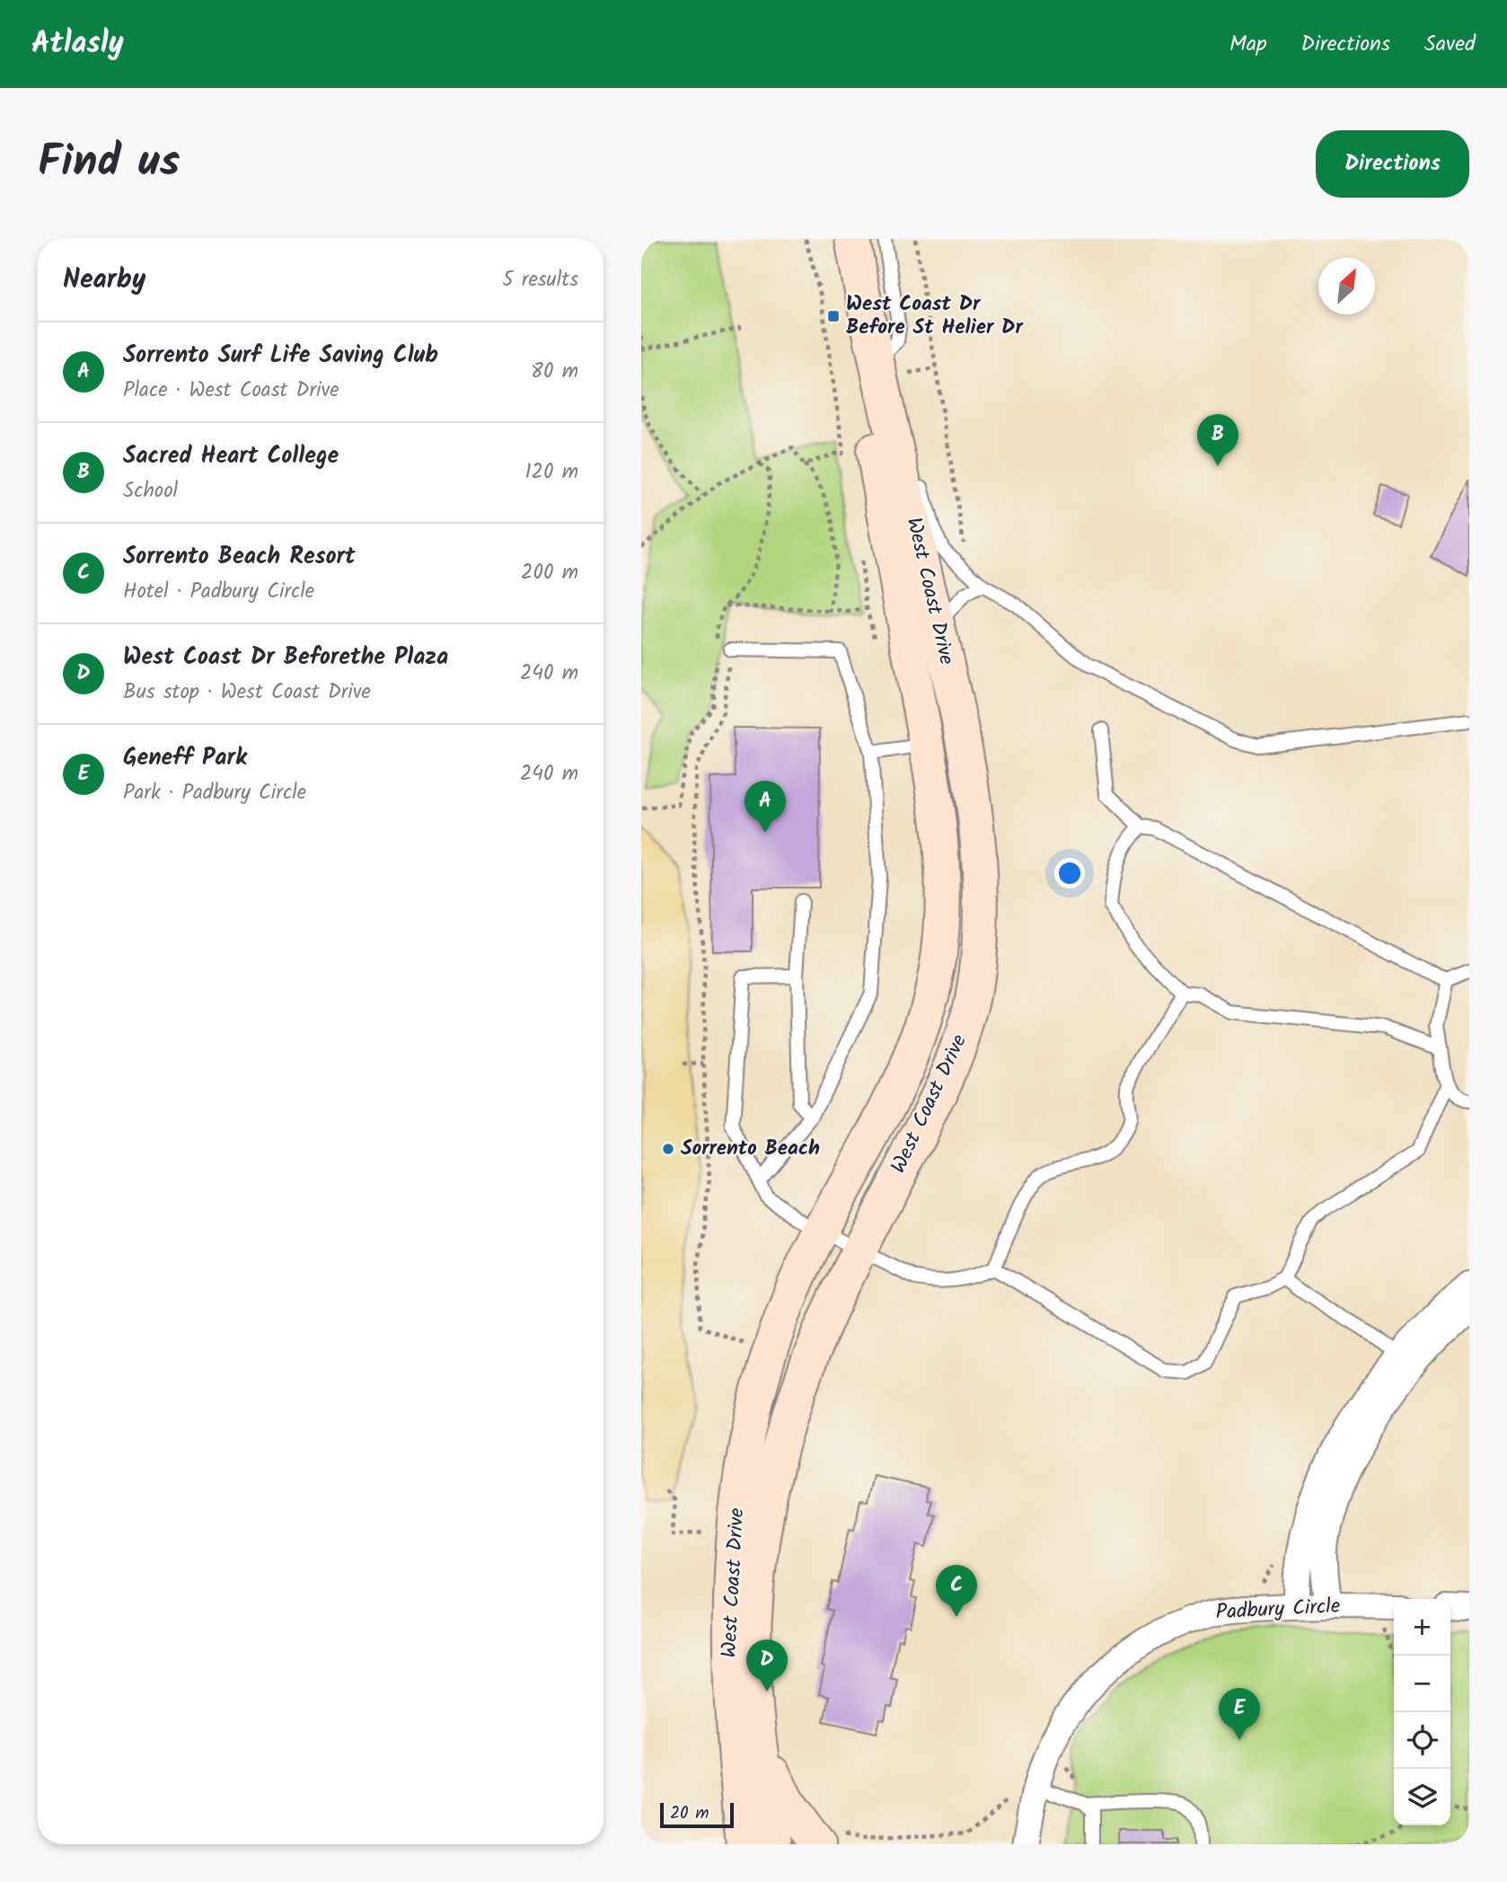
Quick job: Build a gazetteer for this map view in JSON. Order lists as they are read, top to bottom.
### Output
{
  "streets": {
    "main road": ["West Coast Drive"],
    "street": ["Padbury Circle"]
  },
  "places": {
    "transit": ["West Coast Dr Before St Helier Dr"],
    "other": ["Sorrento Beach"]
  },
  "scale_bar": "20 m",
  "north": "top right",
  "page": {
    "header": "Atlasly",
    "nav": ["Map", "Directions", "Saved"],
    "title": "Find us",
    "buttons": "Directions",
    "heading": ["Nearby", "5 results"],
    "list": [
      {
        "mark": "A",
        "name": "Sorrento Surf Life Saving Club",
        "note": "Place · West Coast Drive",
        "value": "80 m"
      },
      {
        "mark": "B",
        "name": "Sacred Heart College",
        "note": "School",
        "value": "120 m"
      },
      {
        "mark": "C",
        "name": "Sorrento Beach Resort",
        "note": "Hotel · Padbury Circle",
        "value": "200 m"
      },
      {
        "mark": "D",
        "name": "West Coast Dr Beforethe Plaza",
        "note": "Bus stop · West Coast Drive",
        "value": "240 m"
      },
      {
        "mark": "E",
        "name": "Geneff Park",
        "note": "Park · Padbury Circle",
        "value": "240 m"
      }
    ],
    "pins": [
      "B",
      "A",
      "C",
      "D",
      "E"
    ],
    "map_buttons": ["+", "−"],
    "scale": "20 m"
  }
}
